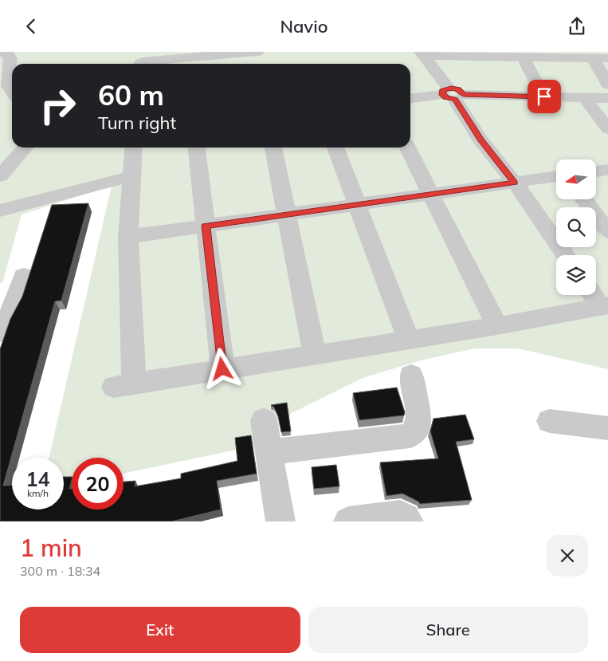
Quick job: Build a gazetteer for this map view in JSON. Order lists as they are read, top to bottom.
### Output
{
  "north": "left",
  "page": {
    "header": "Navio",
    "turn": ["60 m", "Turn right"],
    "speed": "14 km/h",
    "limit": "20",
    "heading": ["1 min", "300 m · 18:34"],
    "buttons": ["Exit", "Share"]
  }
}
